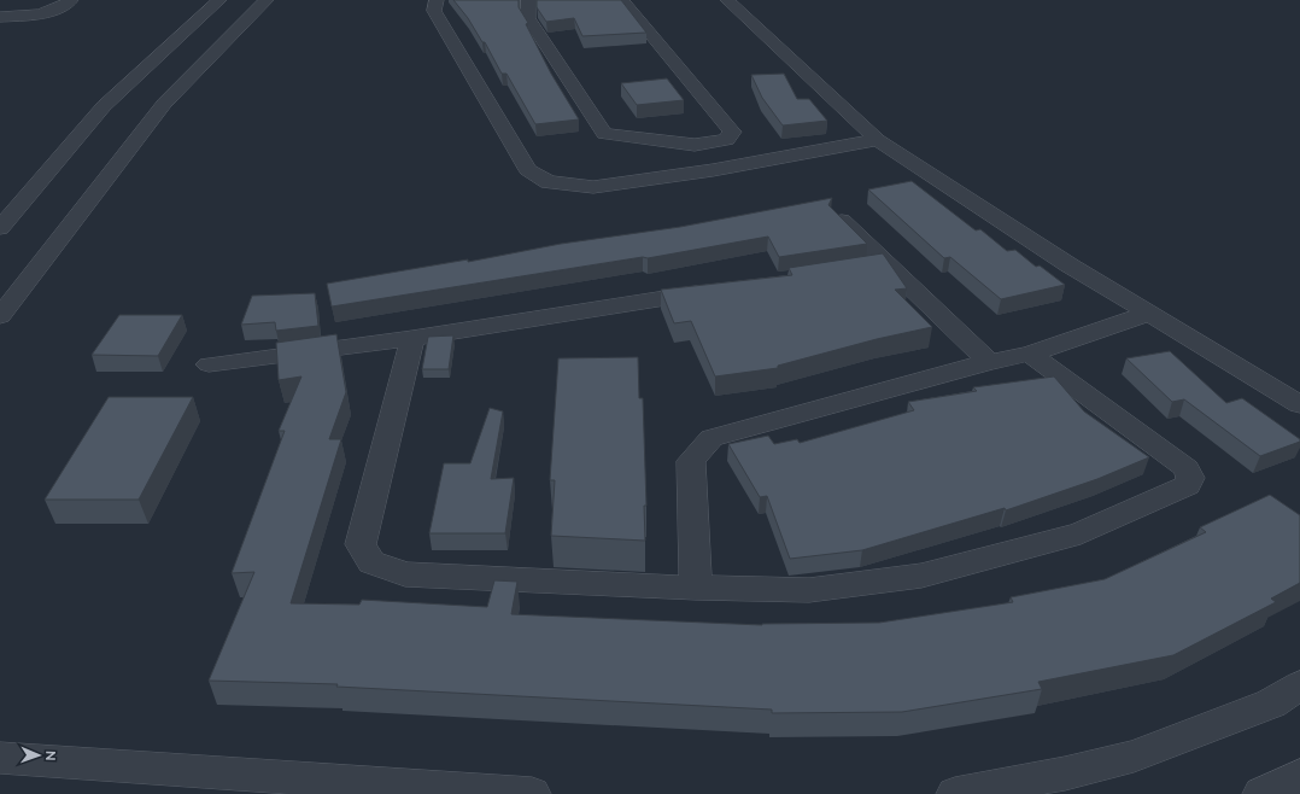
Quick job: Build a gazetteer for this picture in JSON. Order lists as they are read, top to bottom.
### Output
{
  "north": "right"
}
